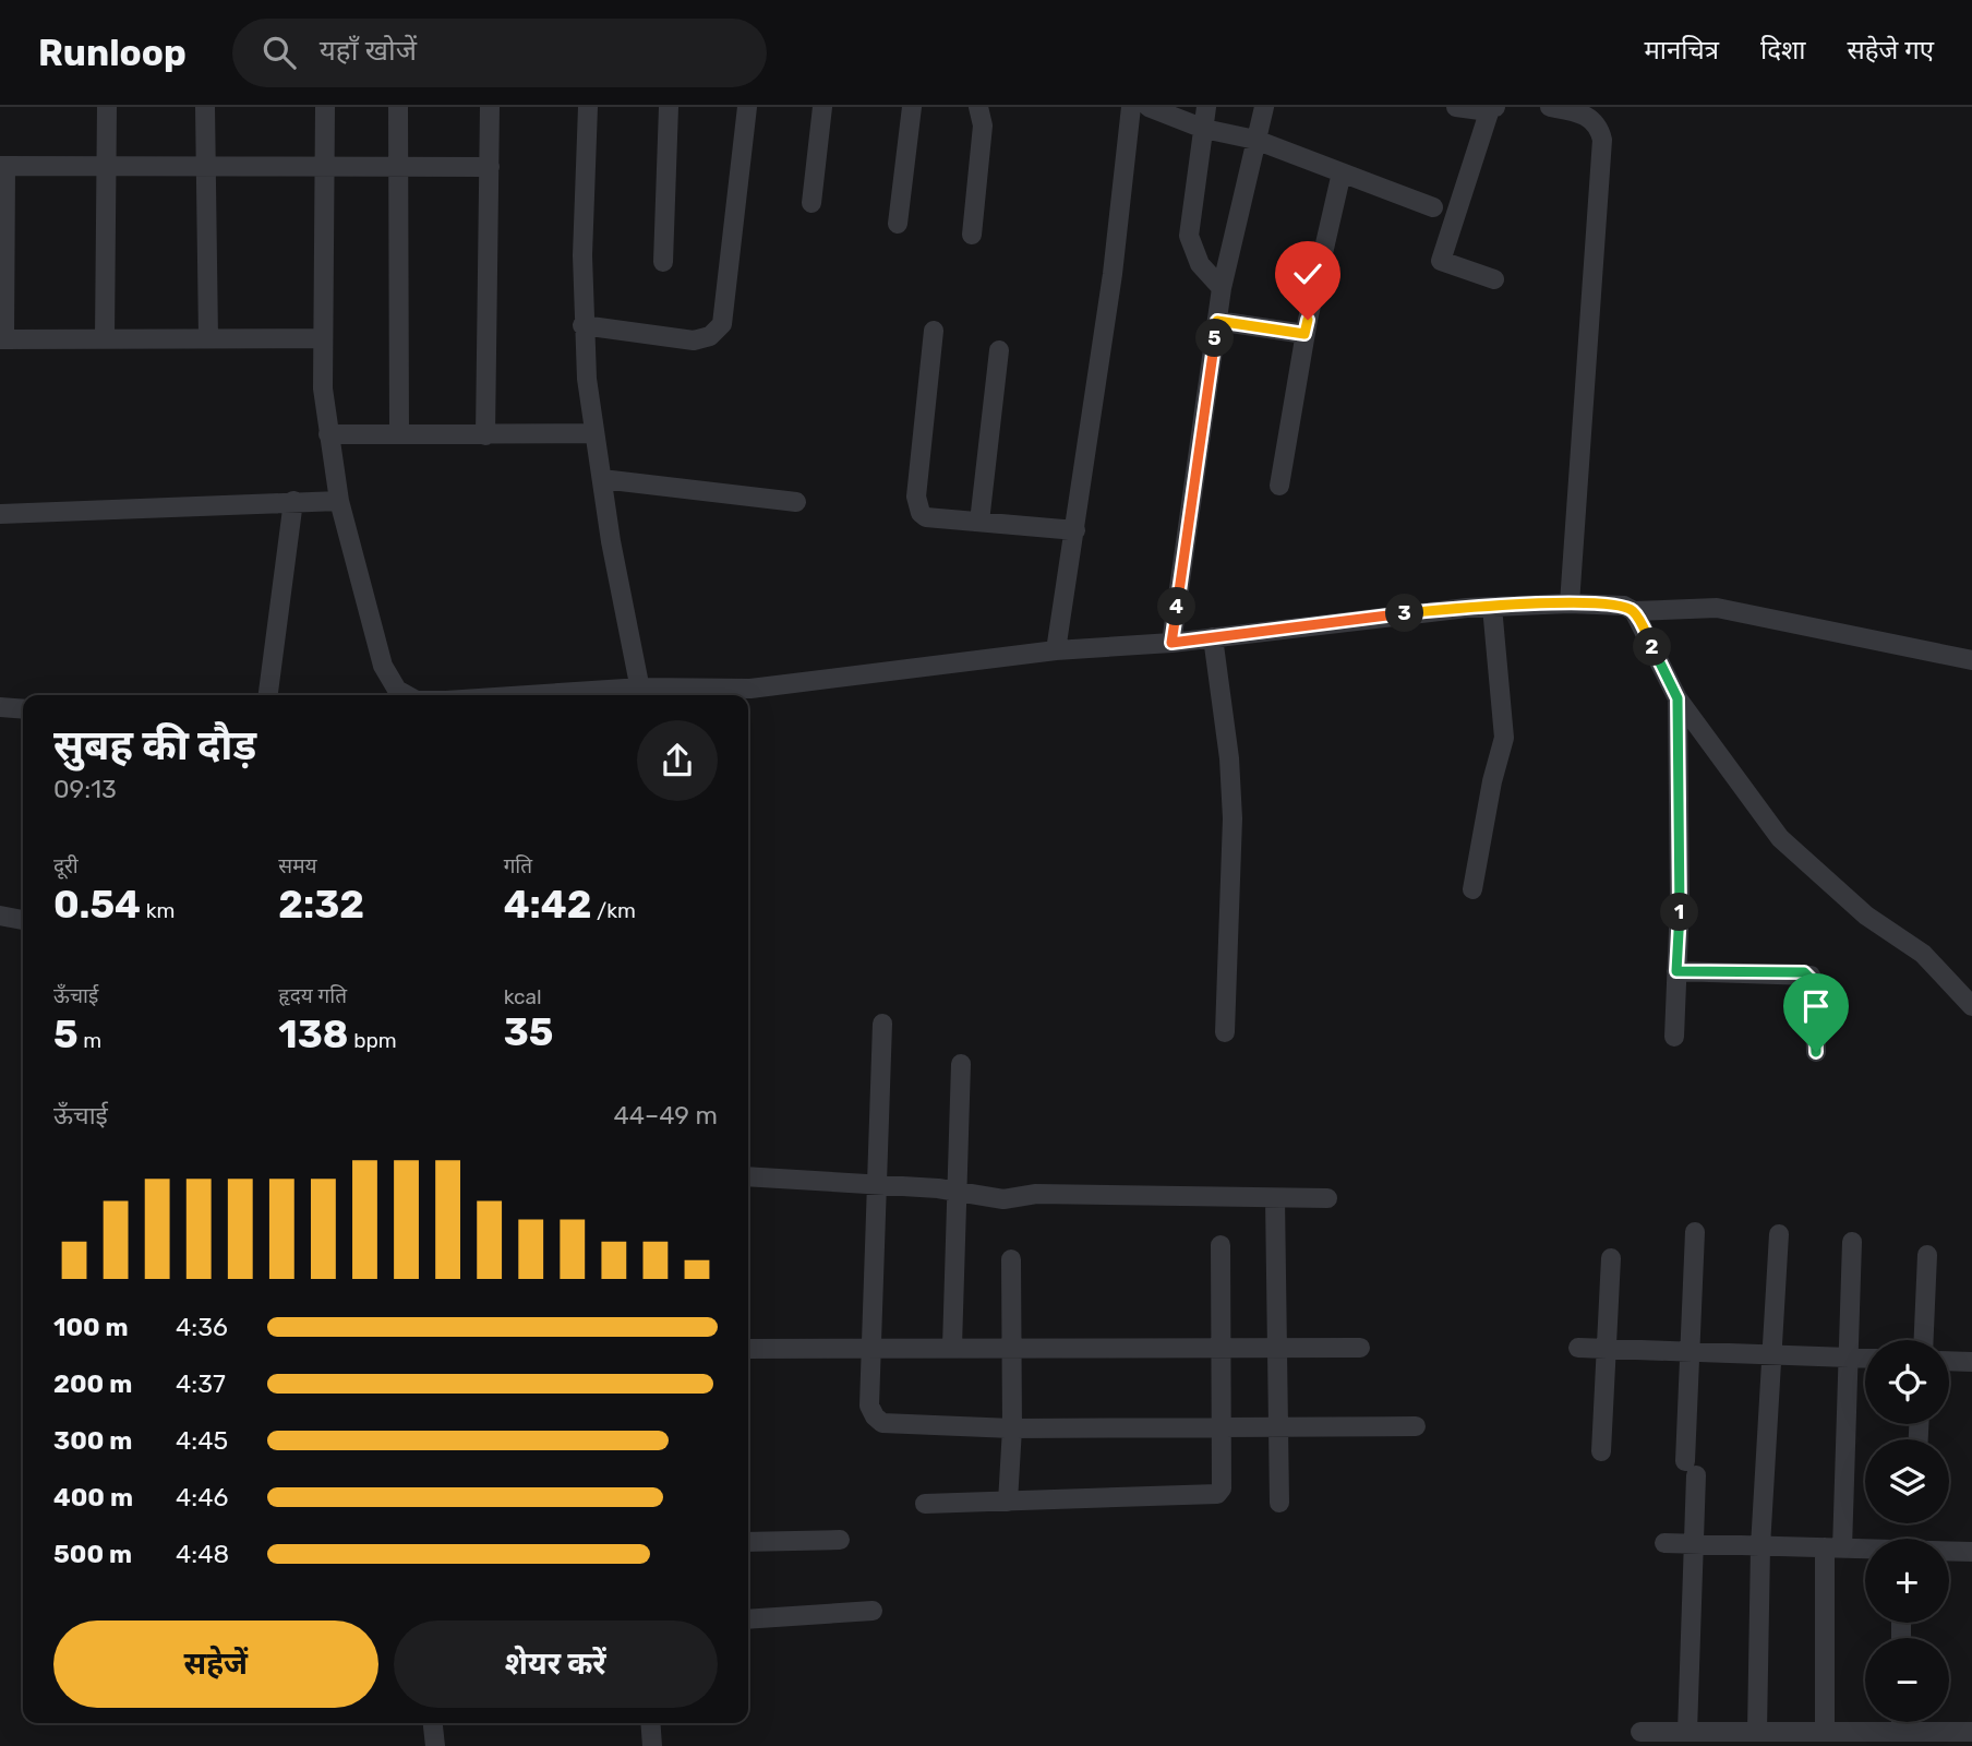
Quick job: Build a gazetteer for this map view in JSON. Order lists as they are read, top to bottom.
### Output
{
  "page": {
    "header": "Runloop",
    "search": "यहाँ खोजें",
    "nav": ["मानचित्र", "दिशा", "सहेजे गए"],
    "pins": [
      "5",
      "4",
      "3",
      "2",
      "1"
    ],
    "heading": ["सुबह की दौड़", "09:13"],
    "stats": [
      ["दूरी", "0.54 km"],
      ["समय", "2:32"],
      ["गति", "4:42 /km"],
      ["ऊँचाई", "5 m"],
      ["हृदय गति", "138 bpm"],
      ["kcal", "35"]
    ],
    "chart": ["ऊँचाई", "44–49 m"],
    "list": [
      {
        "name": "100 m",
        "note": "4:36"
      },
      {
        "name": "200 m",
        "note": "4:37"
      },
      {
        "name": "300 m",
        "note": "4:45"
      },
      {
        "name": "400 m",
        "note": "4:46"
      },
      {
        "name": "500 m",
        "note": "4:48"
      }
    ],
    "map_buttons": ["+", "−"],
    "buttons": ["सहेजें", "शेयर करें"]
  }
}
